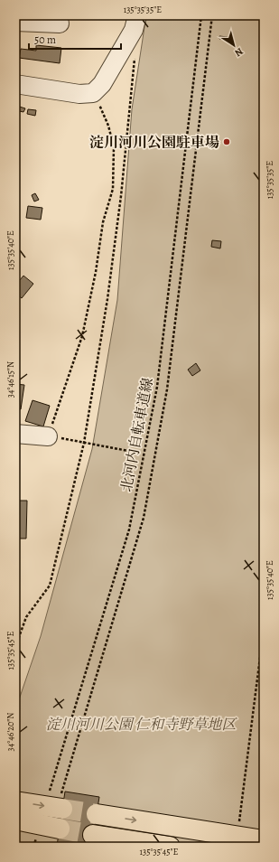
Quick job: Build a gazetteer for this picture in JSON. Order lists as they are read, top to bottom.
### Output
{
  "streets": {
    "path": ["北河内自転車道線"]
  },
  "parks": ["淀川河川公園 仁和寺野草地区"],
  "places": ["淀川河川公園駐車場"],
  "scale_bar": "50 m",
  "north": "bottom right",
  "coordinates": [
    "135°35'35\"E",
    "135°35'40\"E",
    "34°46'15\"N",
    "135°35'45\"E",
    "34°46'20\"N"
  ]
}
